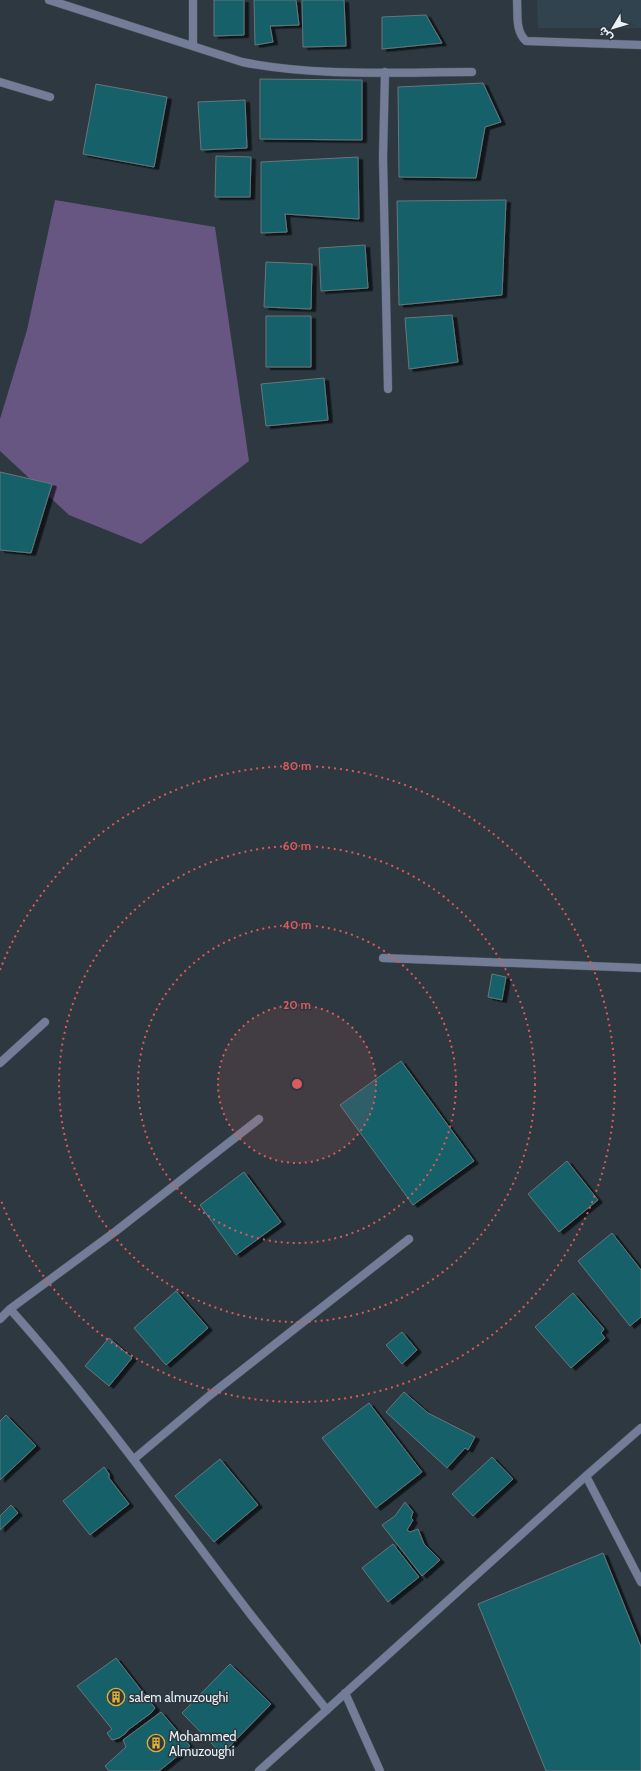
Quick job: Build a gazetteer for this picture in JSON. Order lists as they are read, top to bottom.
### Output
{
  "places": {
    "building": ["salem almuzoughi", "Mohammed Almuzoughi"]
  },
  "north": "bottom left",
  "rings": [
    "80 m",
    "60 m",
    "40 m",
    "20 m"
  ]
}
